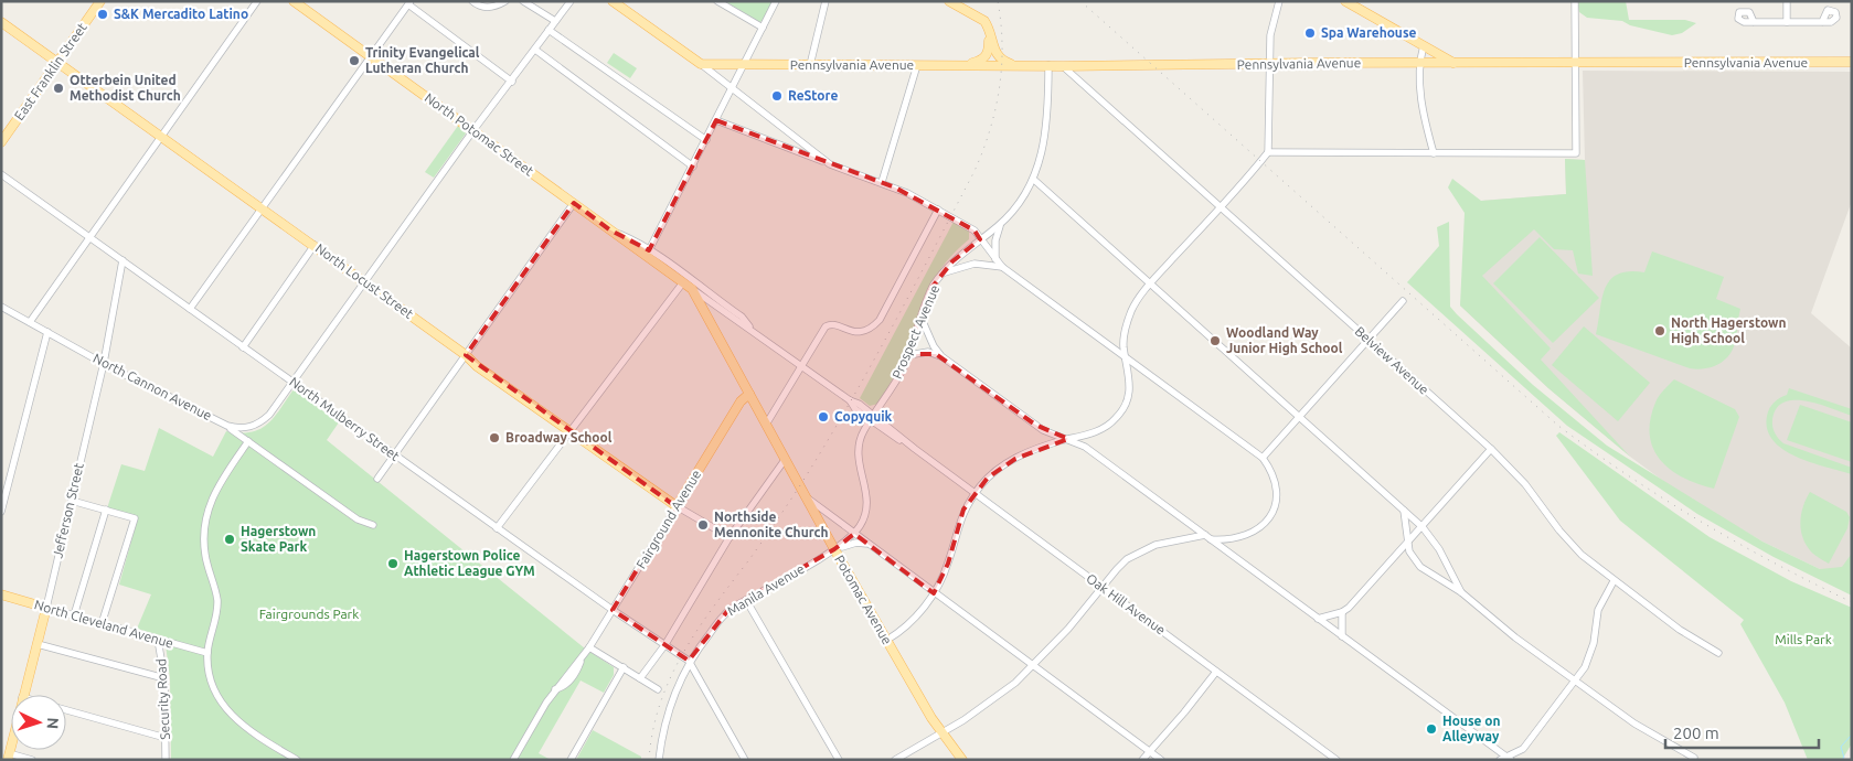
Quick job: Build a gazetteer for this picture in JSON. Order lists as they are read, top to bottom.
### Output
{
  "streets": {
    "main road": [
      "Pennsylvania Avenue",
      "East Franklin Street",
      "North Potomac Street",
      "North Locust Street",
      "Jefferson Street",
      "Fairground Avenue",
      "Potomac Avenue",
      "Oak Hill Avenue",
      "North Cleveland Avenue"
    ],
    "street": [
      "Prospect Avenue",
      "Belview Avenue",
      "North Cannon Avenue",
      "North Mulberry Street",
      "Manila Avenue",
      "Security Road"
    ]
  },
  "crossings": [
    ["Pennsylvania Avenue", "Prospect Avenue"],
    ["Pennsylvania Avenue", "Belview Avenue"],
    ["East Franklin Street", "North Locust Street"],
    ["North Potomac Street", "North Cannon Avenue"],
    ["North Potomac Street", "Oak Hill Avenue"],
    ["North Locust Street", "North Cannon Avenue"],
    ["North Locust Street", "Fairground Avenue"],
    ["Prospect Avenue", "Manila Avenue"],
    ["Prospect Avenue", "Potomac Avenue"],
    ["Prospect Avenue", "Oak Hill Avenue"],
    ["North Cannon Avenue", "North Mulberry Street"],
    ["North Cannon Avenue", "Jefferson Street"],
    ["North Mulberry Street", "Jefferson Street"],
    ["North Mulberry Street", "Fairground Avenue"],
    ["North Mulberry Street", "Manila Avenue"],
    ["Jefferson Street", "North Cleveland Avenue"],
    ["Fairground Avenue", "Potomac Avenue"],
    ["Manila Avenue", "Potomac Avenue"],
    ["Potomac Avenue", "Oak Hill Avenue"],
    ["North Cleveland Avenue", "Security Road"]
  ],
  "parks": ["Fairgrounds Park", "Mills Park"],
  "places": [
    "S&K Mercadito Latino",
    "Spa Warehouse",
    "Trinity Evangelical Lutheran Church",
    "Otterbein United Methodist Church",
    "ReStore",
    "North Hagerstown High School",
    "Woodland Way Junior High School",
    "Copyquik",
    "Broadway School",
    "Northside Mennonite Church",
    "Hagerstown Skate Park",
    "Hagerstown Police Athletic League GYM",
    "House on Alleyway"
  ],
  "scale_bar": "200 m",
  "north": "right"
}
